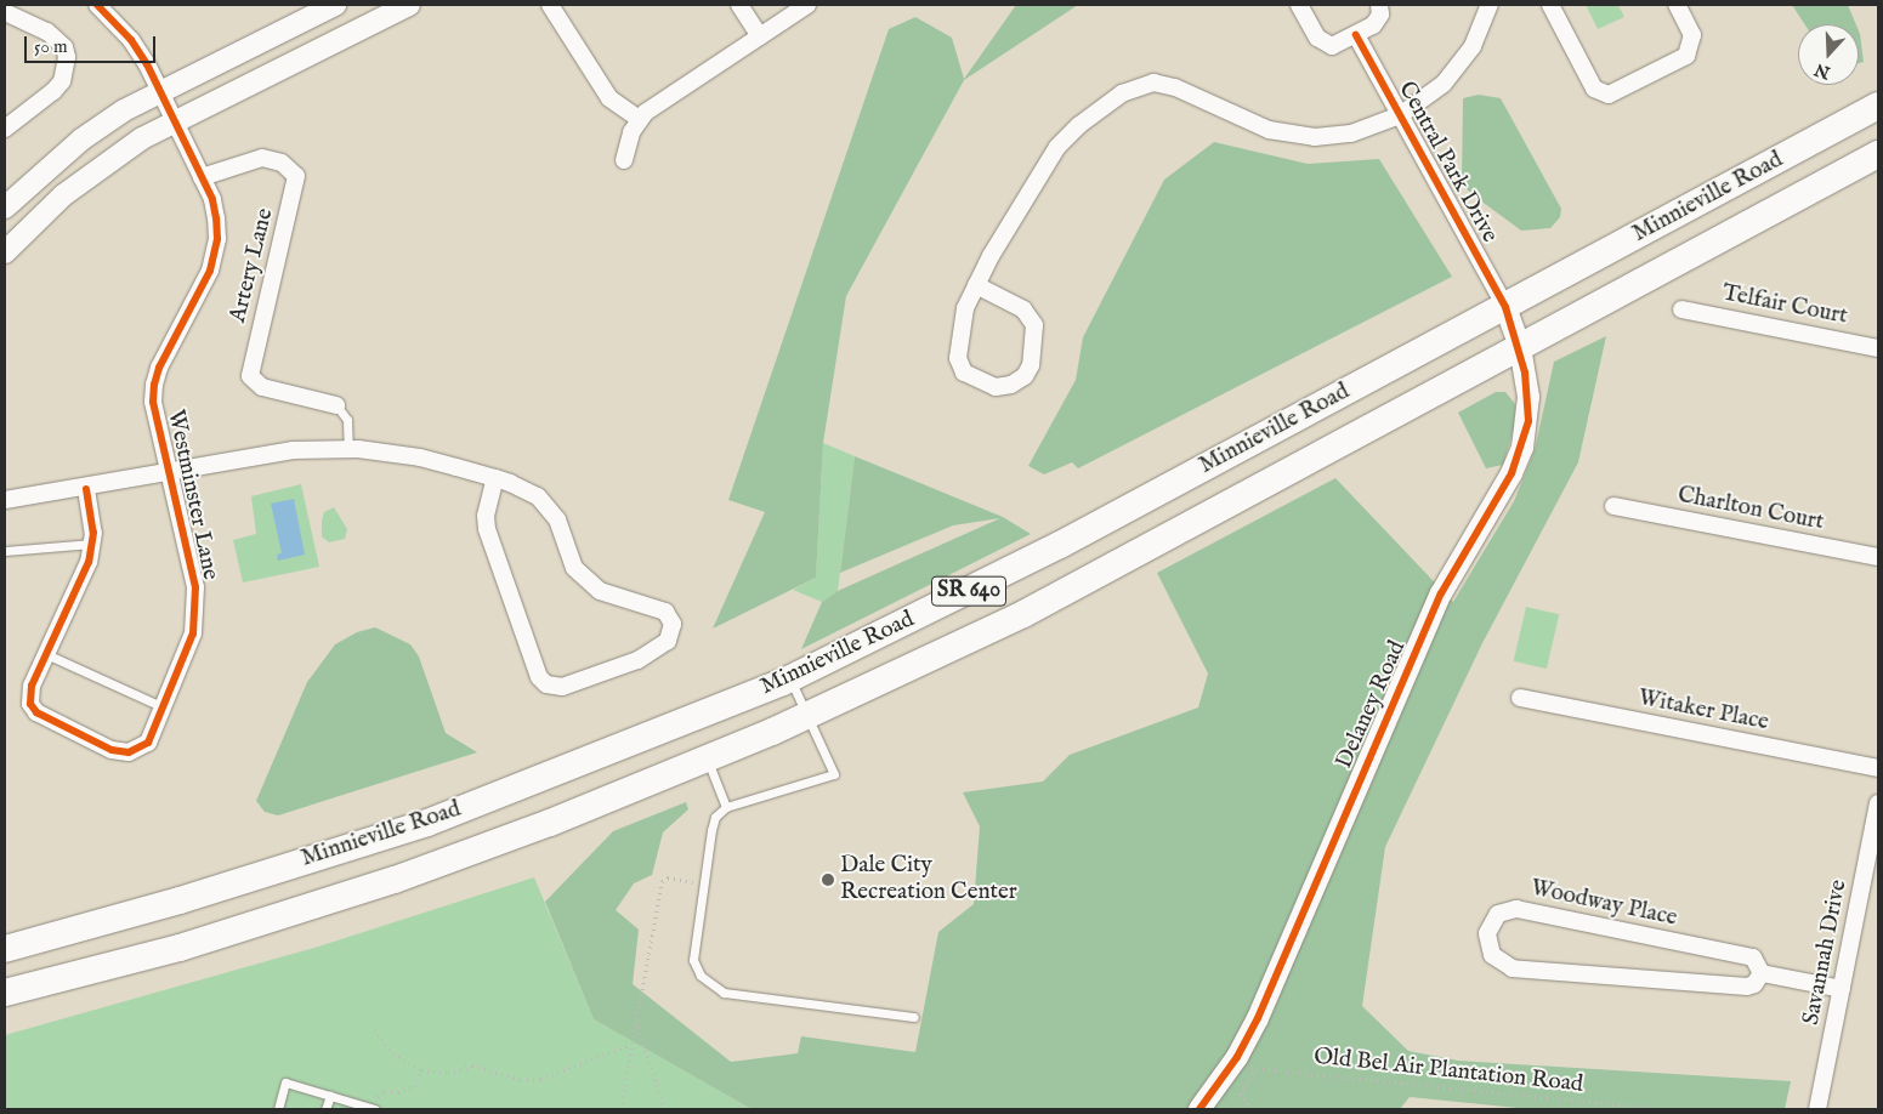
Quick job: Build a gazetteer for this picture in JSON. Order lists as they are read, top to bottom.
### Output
{
  "streets": {
    "main road": ["Minnieville Road", "SR 640"],
    "street": [
      "Central Park Drive",
      "Artery Lane",
      "Telfair Court",
      "Westminster Lane",
      "Charlton Court",
      "Delaney Road",
      "Witaker Place",
      "Woodway Place",
      "Savannah Drive"
    ],
    "path": ["Old Bel Air Plantation Road"]
  },
  "crossings": [
    ["Central Park Drive", "Minnieville Road"],
    ["Central Park Drive", "Delaney Road"],
    ["Minnieville Road", "Delaney Road"],
    ["Artery Lane", "Westminster Lane"],
    ["Delaney Road", "Old Bel Air Plantation Road"]
  ],
  "places": ["Dale City Recreation Center"],
  "scale_bar": "50 m",
  "north": "bottom"
}
